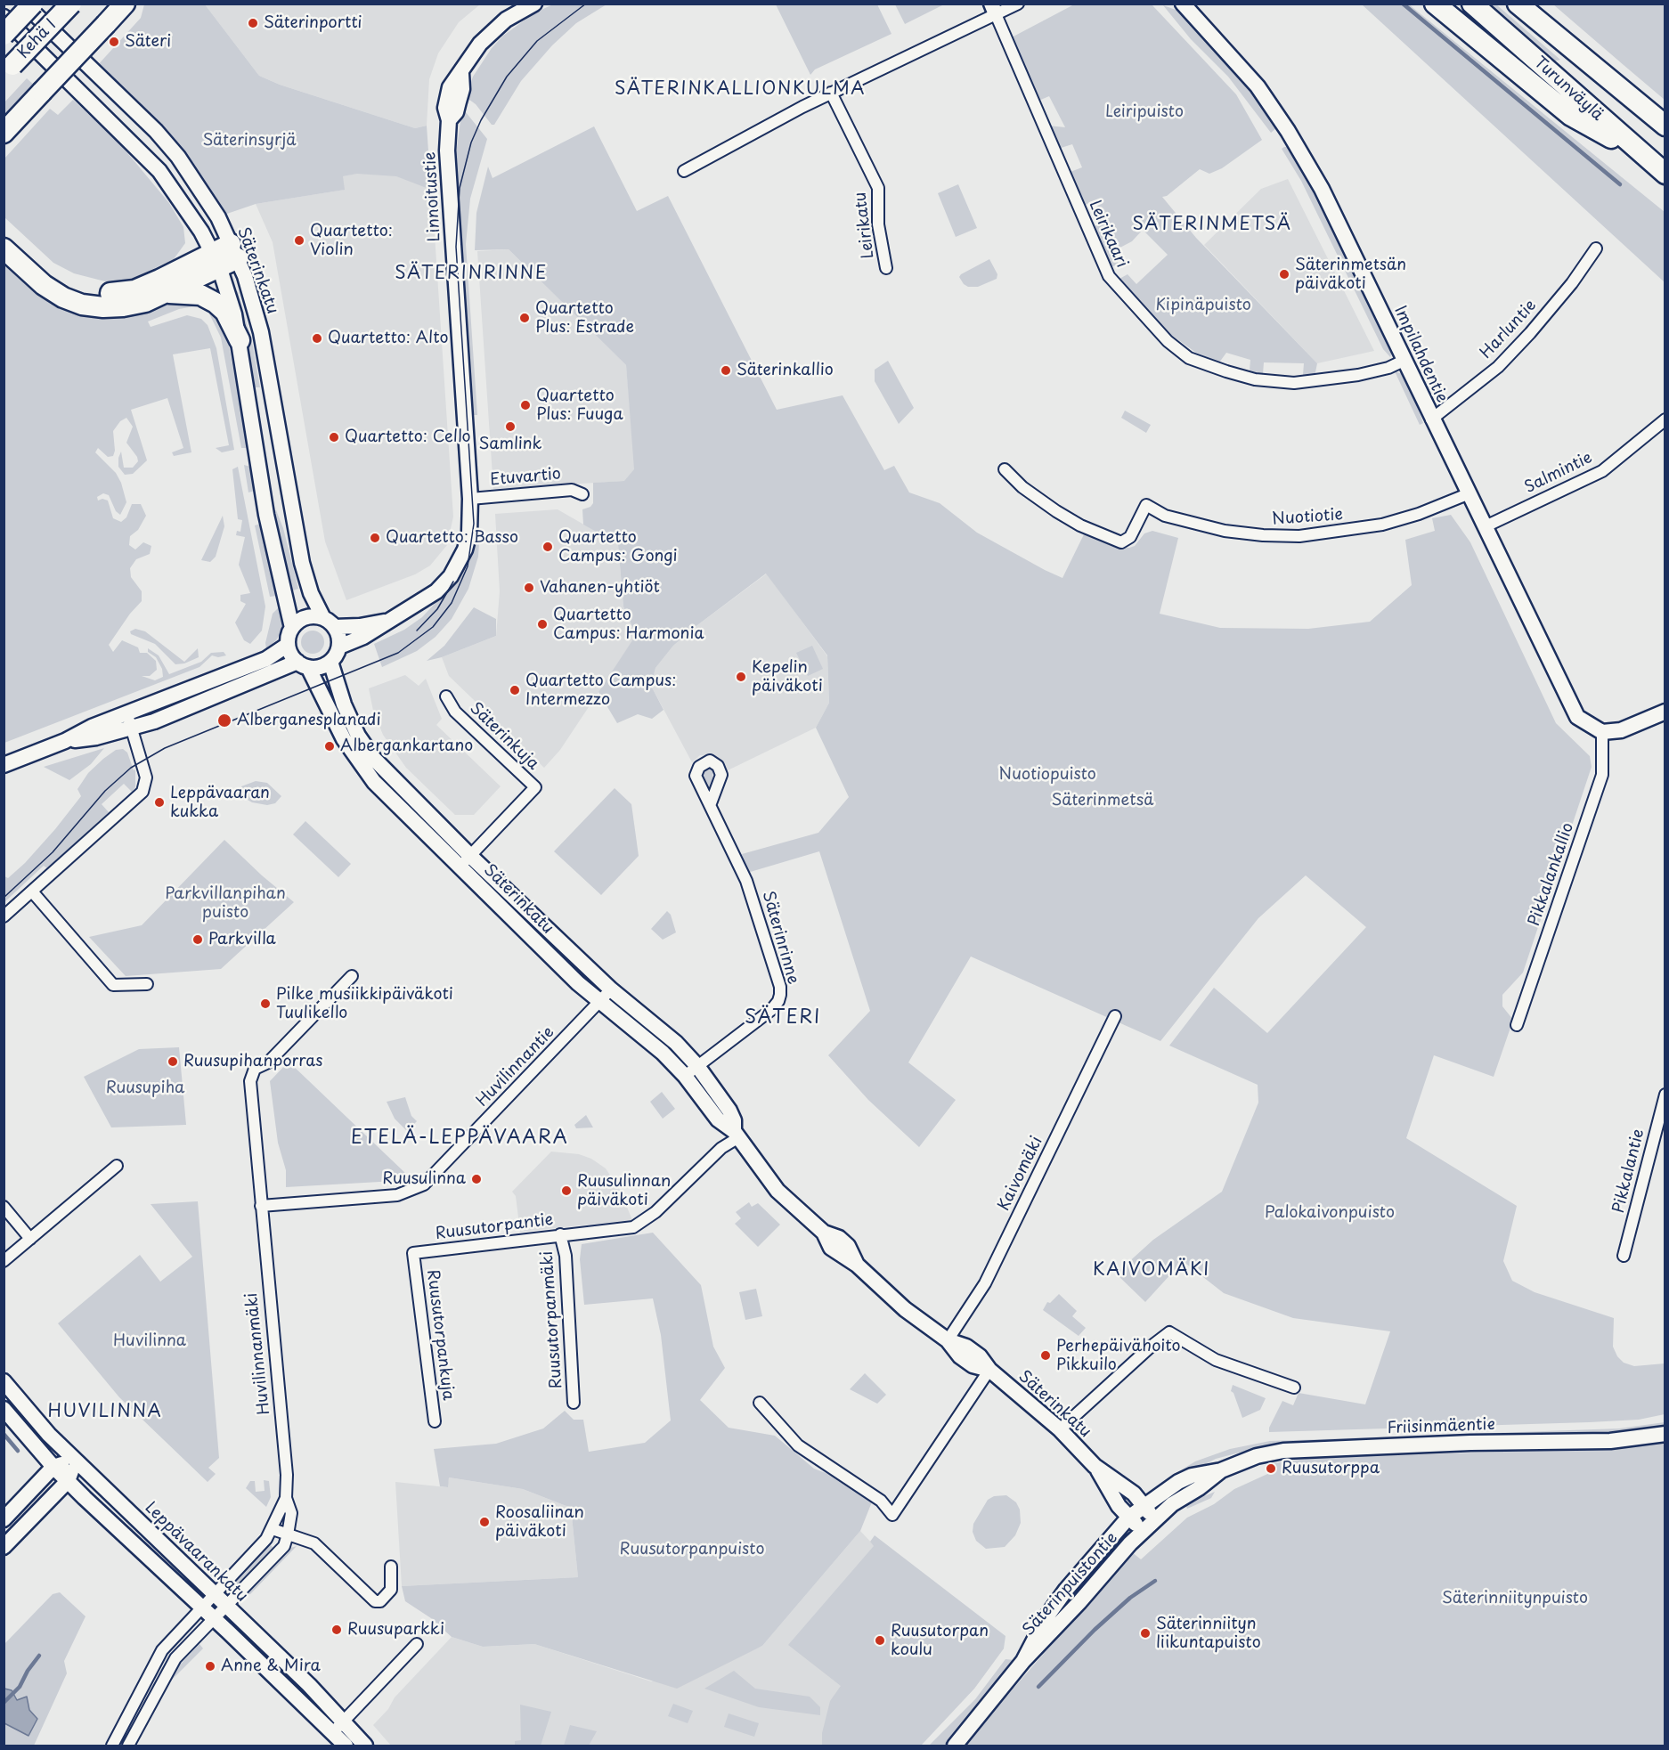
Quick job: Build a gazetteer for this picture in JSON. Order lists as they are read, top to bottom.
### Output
{
  "streets": {
    "highway": ["Kehä I", "Turunväylä"],
    "main road": [
      "Linnoitustie",
      "Säterinkatu",
      "Impilahdentie",
      "Friisinmäentie",
      "Leppävaarankatu",
      "Säterinpuistontie"
    ],
    "street": [
      "Leirikatu",
      "Leirikaari",
      "Harluntie",
      "Salmintie",
      "Etuvartio",
      "Nuotiotie",
      "Säterinkuja",
      "Pikkalankallio",
      "Säterinrinne",
      "Huvilinnantie",
      "Pikkalantie",
      "Kaivomäki",
      "Ruusutorpantie",
      "Ruusutorpanmäki",
      "Ruusutorpankuja",
      "Huvilinnanmäki"
    ]
  },
  "crossings": [
    ["Linnoitustie", "Säterinkatu"],
    ["Linnoitustie", "Etuvartio"],
    ["Leirikaari", "Impilahdentie"],
    ["Säterinkatu", "Säterinkuja"],
    ["Säterinkatu", "Säterinrinne"],
    ["Säterinkatu", "Huvilinnantie"],
    ["Säterinkatu", "Kaivomäki"],
    ["Säterinkatu", "Ruusutorpantie"],
    ["Säterinkatu", "Friisinmäentie"],
    ["Säterinkatu", "Säterinpuistontie"],
    ["Harluntie", "Impilahdentie"],
    ["Impilahdentie", "Salmintie"],
    ["Impilahdentie", "Nuotiotie"],
    ["Impilahdentie", "Pikkalankallio"],
    ["Huvilinnantie", "Huvilinnanmäki"],
    ["Ruusutorpantie", "Ruusutorpanmäki"],
    ["Ruusutorpantie", "Ruusutorpankuja"],
    ["Huvilinnanmäki", "Leppävaarankatu"],
    ["Friisinmäentie", "Säterinpuistontie"]
  ],
  "districts": [
    "SÄTERINKALLIONKULMA",
    "SÄTERINMETSÄ",
    "SÄTERINRINNE",
    "SÄTERI",
    "ETELÄ-LEPPÄVAARA",
    "KAIVOMÄKI",
    "HUVILINNA"
  ],
  "parks": [
    "Leiripuisto",
    "Säterinsyrjä",
    "Kipinäpuisto",
    "Nuotiopuisto",
    "Säterinmetsä",
    "Parkvillanpihan puisto",
    "Ruusupiha",
    "Palokaivonpuisto",
    "Huvilinna",
    "Ruusutorpanpuisto",
    "Säterinniitynpuisto"
  ],
  "places": [
    "Säterinportti",
    "Säteri",
    "Quartetto: Violin",
    "Säterinmetsän päiväkoti",
    "Quartetto Plus: Estrade",
    "Quartetto: Alto",
    "Säterinkallio",
    "Quartetto Plus: Fuuga",
    "Samlink",
    "Quartetto: Cello",
    "Quartetto: Basso",
    "Quartetto Campus: Gongi",
    "Vahanen-yhtiöt",
    "Quartetto Campus: Harmonia",
    "Kepelin päiväkoti",
    "Quartetto Campus: Intermezzo",
    "Alberganesplanadi",
    "Albergankartano",
    "Leppävaaran kukka",
    "Parkvilla",
    "Pilke musiikkipäiväkoti Tuulikello",
    "Ruusupihanporras",
    "Ruusulinna",
    "Ruusulinnan päiväkoti",
    "Perhepäivähoito Pikkuilo",
    "Ruusutorppa",
    "Roosaliinan päiväkoti",
    "Ruusuparkki",
    "Säterinniityn liikuntapuisto",
    "Ruusutorpan koulu",
    "Anne & Mira"
  ]
}
